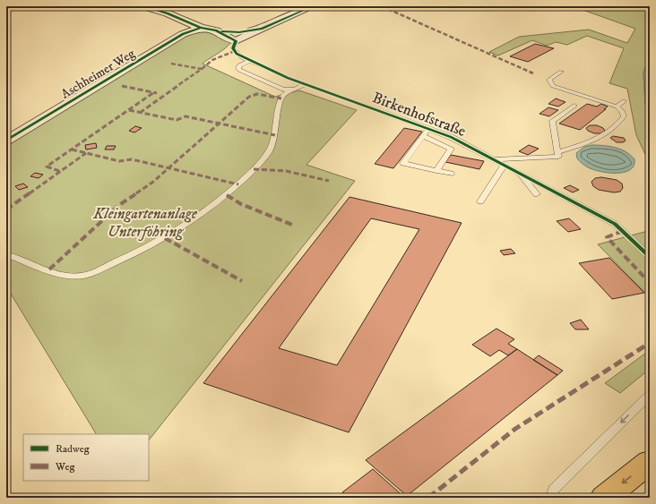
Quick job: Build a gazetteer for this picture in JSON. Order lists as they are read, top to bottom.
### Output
{
  "streets": {
    "street": ["Aschheimer Weg"],
    "lane": ["Birkenhofstraße"]
  },
  "parks": ["Kleingartenanlage Unterföhring"],
  "legend": ["Radweg", "Weg"]
}
